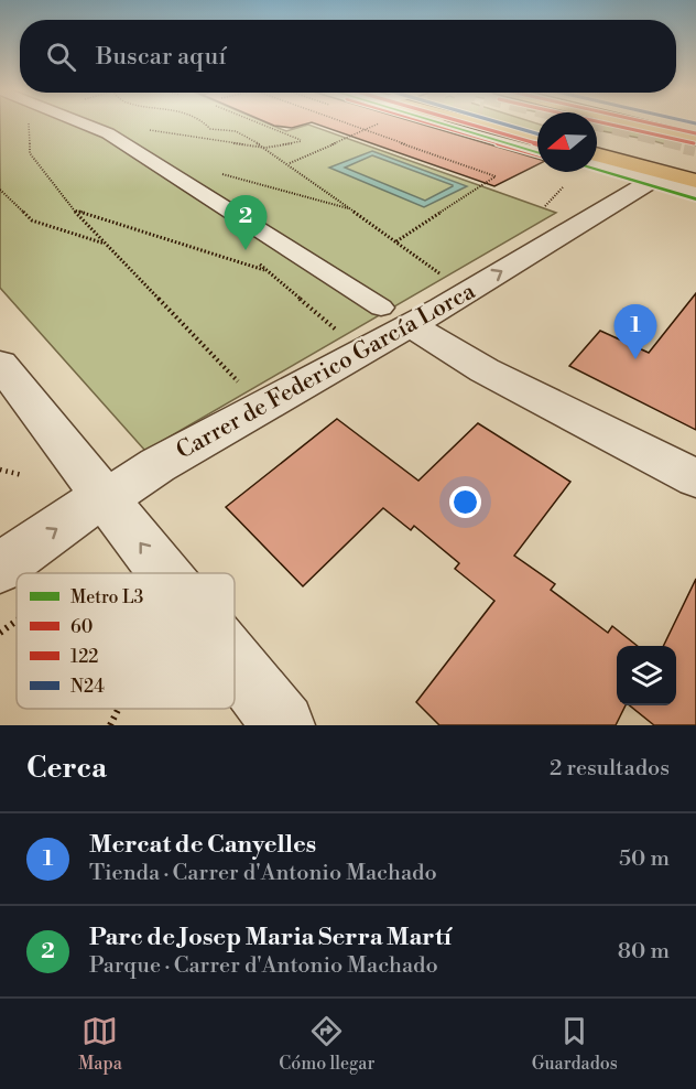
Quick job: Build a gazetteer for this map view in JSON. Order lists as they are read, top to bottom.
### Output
{
  "streets": {
    "street": ["Carrer de Federico García Lorca"]
  },
  "one_way": ["Carrer de Federico García Lorca"],
  "lines": [
    "metro line L3",
    "transit line 60",
    "transit line 122",
    "transit line N24"
  ],
  "legend": [
    "Metro L3",
    "60",
    "122",
    "N24"
  ],
  "north": "left",
  "page": {
    "search": "Buscar aquí",
    "pins": ["2", "1"],
    "heading": ["Cerca", "2 resultados"],
    "list": [
      {
        "mark": "1",
        "name": "Mercat de Canyelles",
        "note": "Tienda · Carrer d'Antonio Machado",
        "value": "50 m"
      },
      {
        "mark": "2",
        "name": "Parc de Josep Maria Serra Martí",
        "note": "Parque · Carrer d'Antonio Machado",
        "value": "80 m"
      }
    ],
    "nav": ["Mapa", "Cómo llegar", "Guardados"]
  }
}
